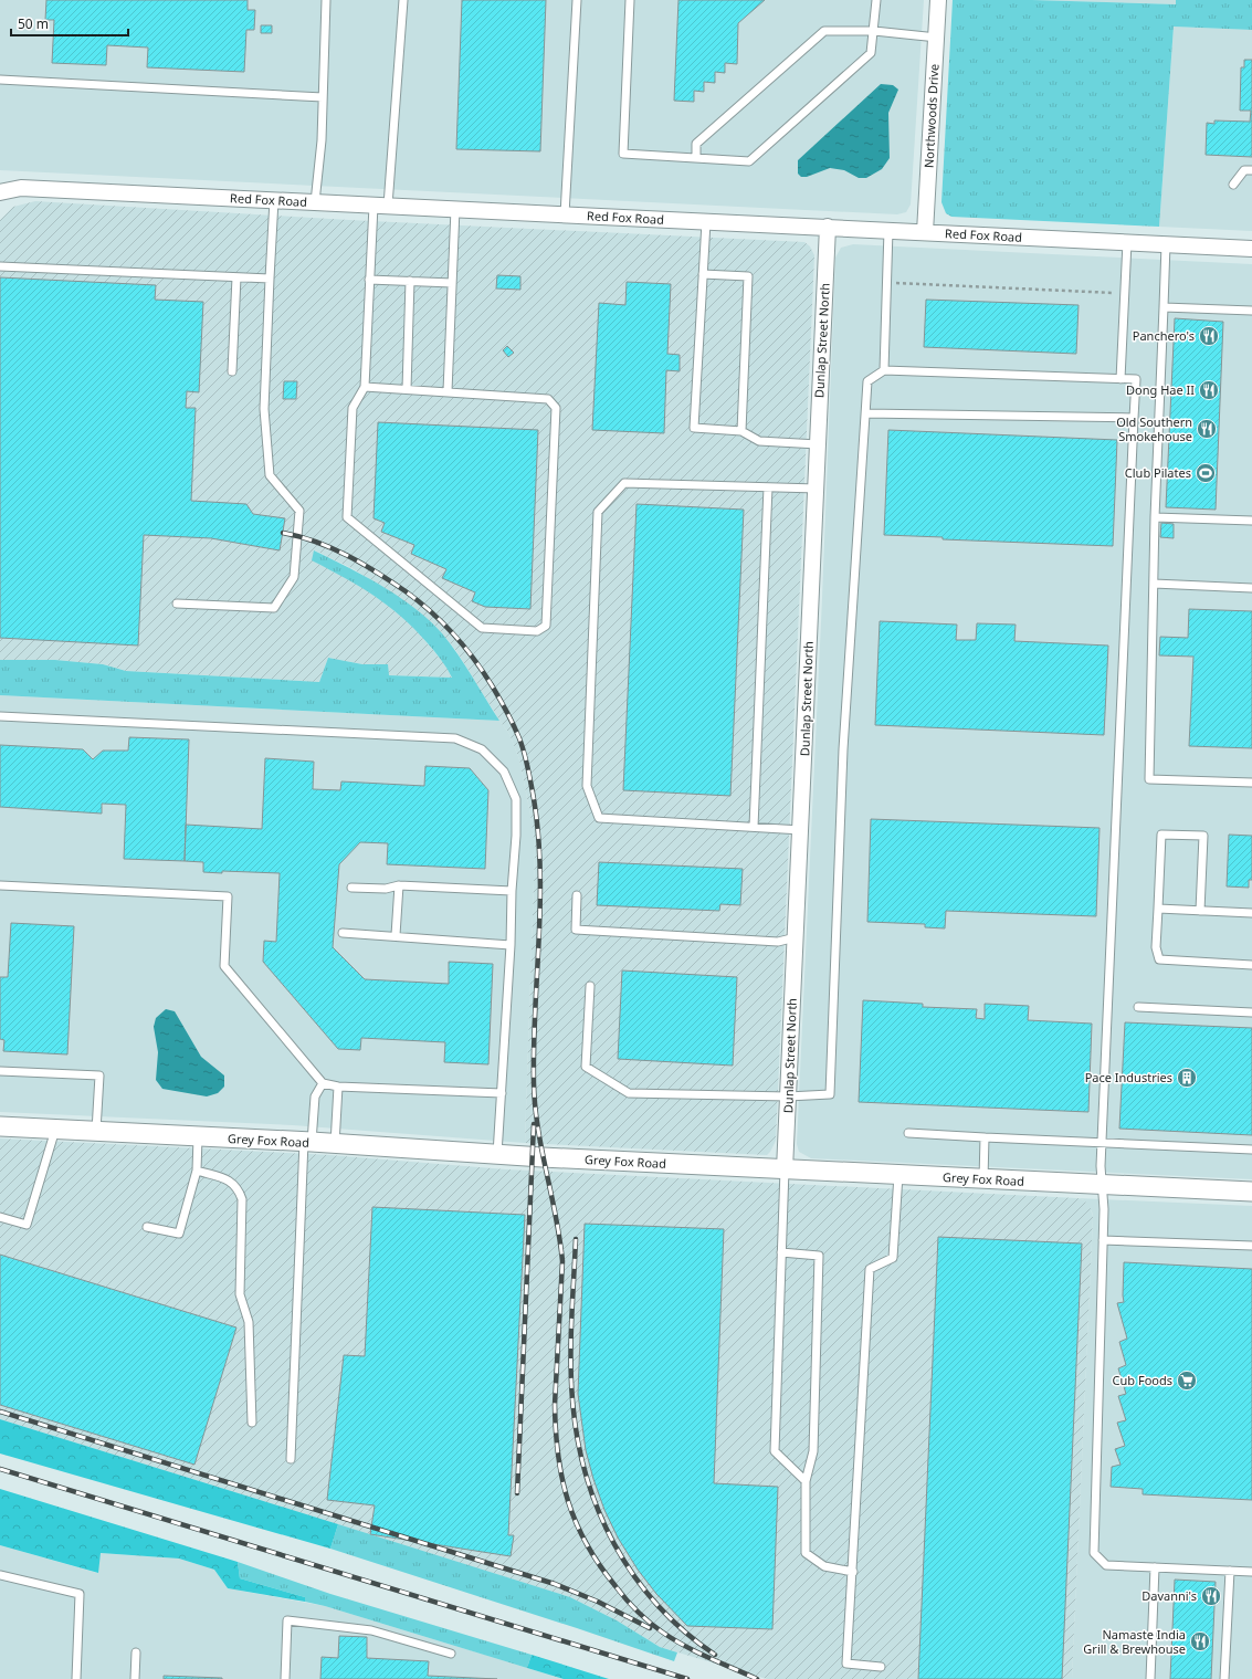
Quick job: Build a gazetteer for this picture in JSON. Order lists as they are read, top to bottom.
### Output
{
  "streets": {
    "street": [
      "Northwoods Drive",
      "Red Fox Road",
      "Dunlap Street North",
      "Grey Fox Road"
    ]
  },
  "crossings": [
    ["Northwoods Drive", "Red Fox Road"],
    ["Red Fox Road", "Dunlap Street North"],
    ["Dunlap Street North", "Grey Fox Road"]
  ],
  "places": {
    "restaurant": [
      "Panchero's",
      "Dong Hae II",
      "Old Southern Smokehouse",
      "Davanni's",
      "Namaste India Grill & Brewhouse"
    ],
    "sports": ["Club Pilates"],
    "building": ["Pace Industries"],
    "supermarket": ["Cub Foods"]
  },
  "scale_bar": "50 m"
}
